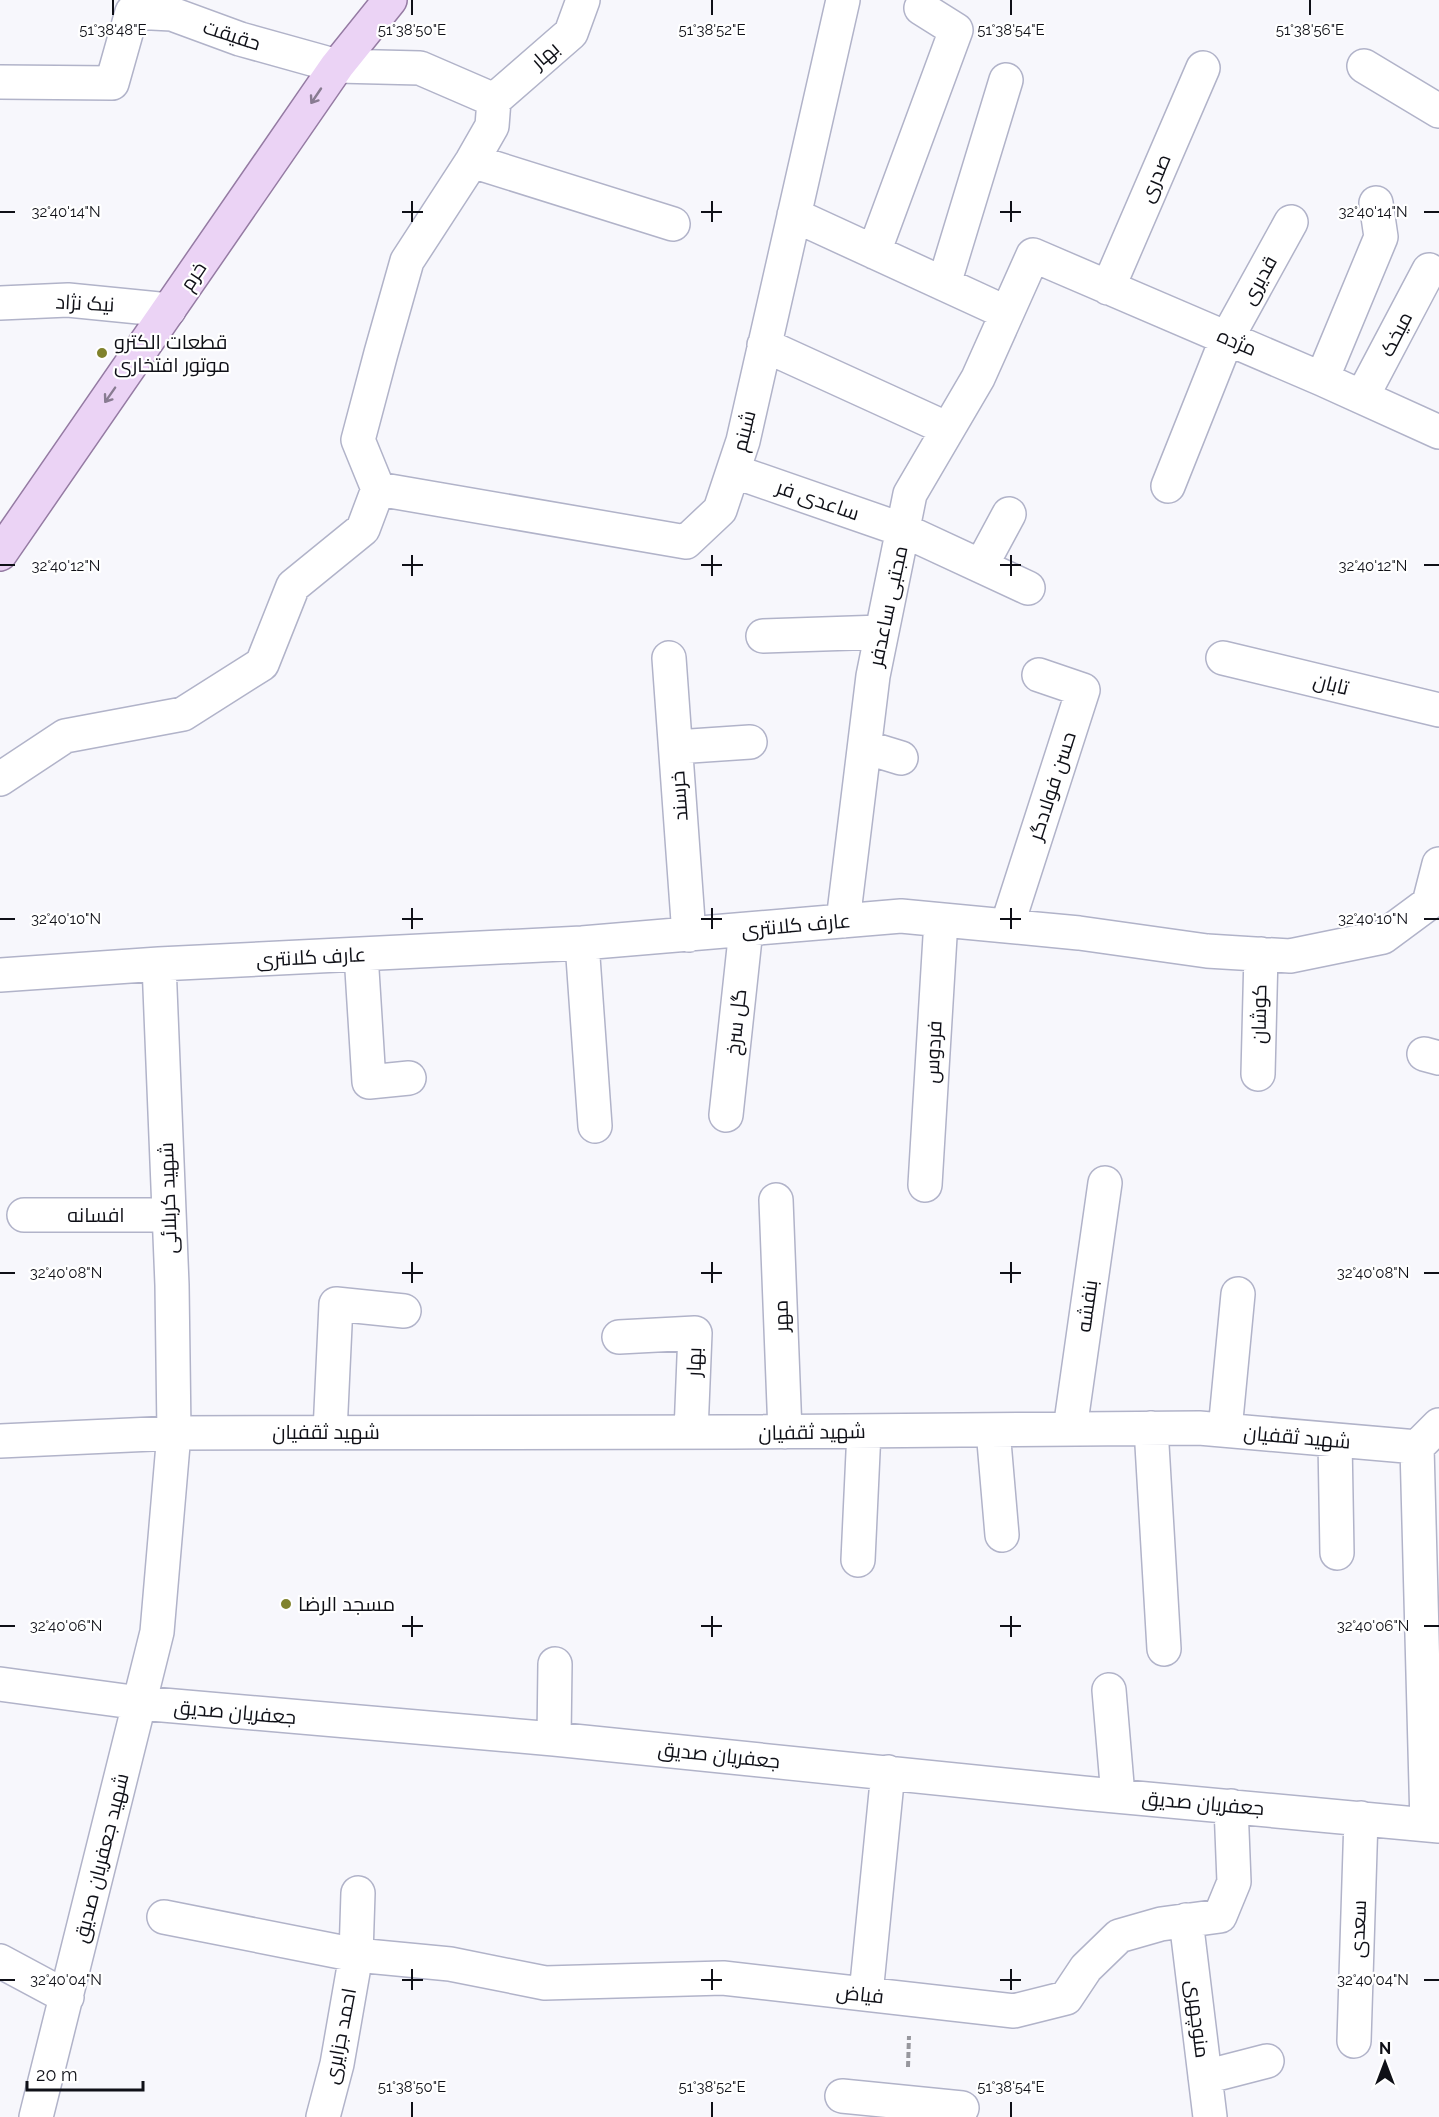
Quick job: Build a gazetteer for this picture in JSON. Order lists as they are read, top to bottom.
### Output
{
  "streets": {
    "main road": ["خرم"],
    "street": [
      "حقیقت",
      "بهار",
      "صدری",
      "قدیری",
      "نیک نژاد",
      "میخک",
      "مژده",
      "شبنم",
      "ساعدی فر",
      "مجتبی ساعدفر",
      "تابان",
      "حسن فولادگر",
      "خرسند",
      "عارف کلانتری",
      "کوشان",
      "گل سرخ",
      "فردوس",
      "شهید کربلائی",
      "افسانه",
      "بنفشه",
      "مهر",
      "شهید ثقفیان",
      "جعفریان صدیق",
      "شهید جعفریان صدیق",
      "سعدی",
      "فیاض",
      "منوچهری",
      "احمد جزایری"
    ]
  },
  "crossings": [
    ["حقیقت", "بهار"],
    ["حقیقت", "خرم"],
    ["بهار", "شهید ثقفیان"],
    ["صدری", "مژده"],
    ["خرم", "نیک نژاد"],
    ["قدیری", "مژده"],
    ["میخک", "مژده"],
    ["مژده", "مجتبی ساعدفر"],
    ["شبنم", "ساعدی فر"],
    ["ساعدی فر", "مجتبی ساعدفر"],
    ["مجتبی ساعدفر", "عارف کلانتری"],
    ["حسن فولادگر", "عارف کلانتری"],
    ["خرسند", "عارف کلانتری"],
    ["عارف کلانتری", "کوشان"],
    ["عارف کلانتری", "گل سرخ"],
    ["عارف کلانتری", "فردوس"],
    ["عارف کلانتری", "شهید کربلائی"],
    ["شهید کربلائی", "افسانه"],
    ["شهید کربلائی", "شهید ثقفیان"],
    ["شهید کربلائی", "جعفریان صدیق"],
    ["شهید کربلائی", "شهید جعفریان صدیق"],
    ["بنفشه", "شهید ثقفیان"],
    ["مهر", "شهید ثقفیان"],
    ["جعفریان صدیق", "شهید جعفریان صدیق"],
    ["جعفریان صدیق", "سعدی"],
    ["جعفریان صدیق", "فیاض"],
    ["فیاض", "منوچهری"],
    ["فیاض", "احمد جزایری"]
  ],
  "one_way": ["خرم"],
  "places": ["قطعات الکترو موتور افتخاری", "مسجد الرضا"],
  "scale_bar": "20 m",
  "north": "top",
  "coordinates": [
    "51°38'48\"E",
    "51°38'50\"E",
    "51°38'52\"E",
    "51°38'54\"E",
    "51°38'56\"E",
    "32°40'14\"N",
    "32°40'12\"N",
    "32°40'10\"N",
    "32°40'08\"N",
    "32°40'06\"N",
    "32°40'04\"N"
  ]
}
